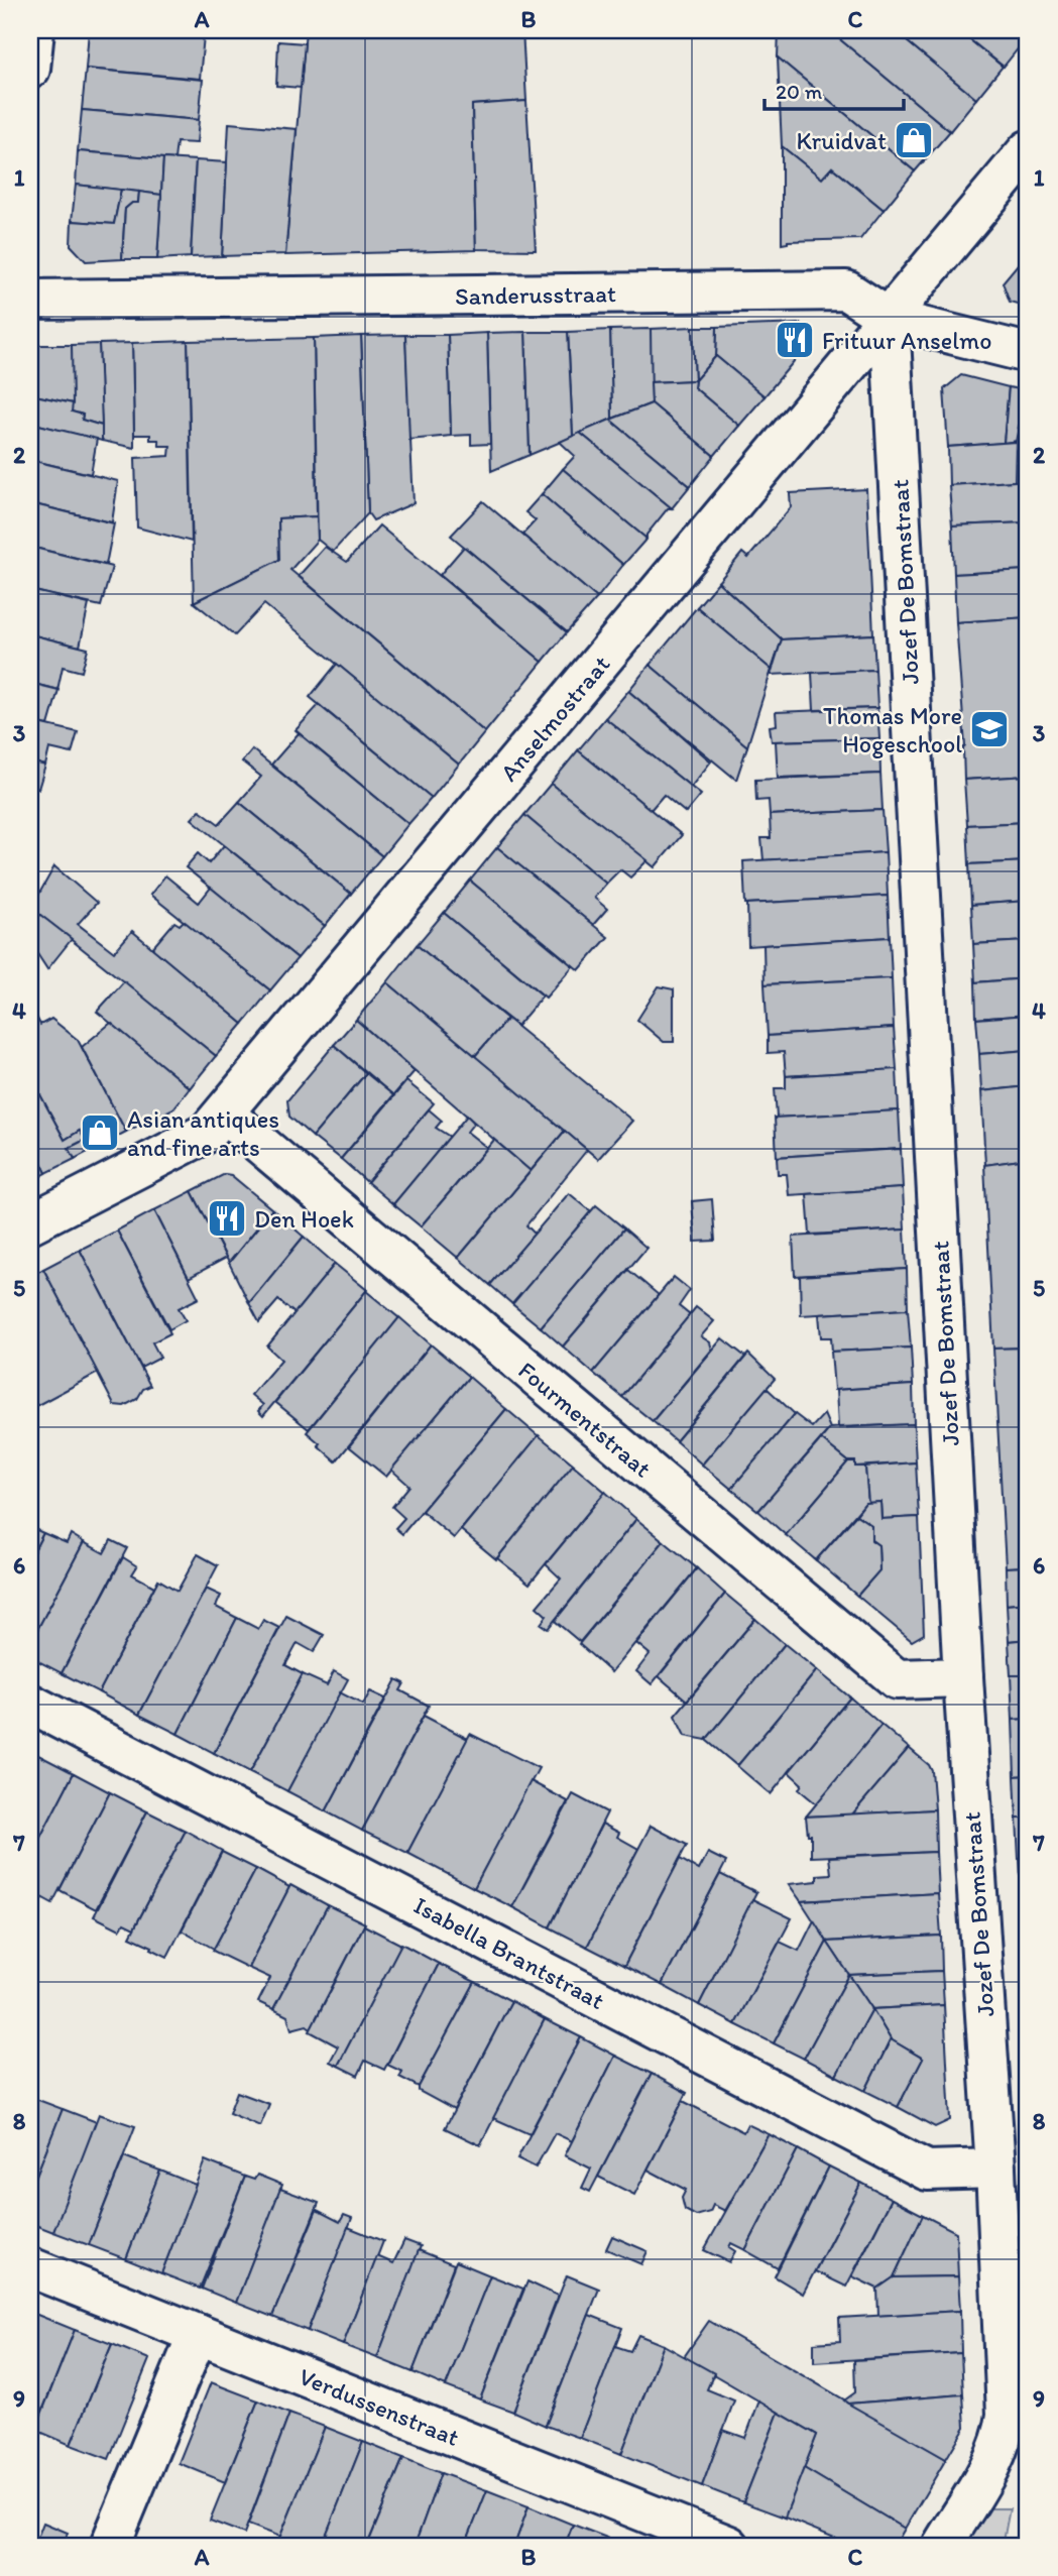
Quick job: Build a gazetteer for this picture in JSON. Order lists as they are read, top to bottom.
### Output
{
  "streets": {
    "street": [
      "Sanderusstraat",
      "Jozef De Bomstraat",
      "Anselmostraat",
      "Fourmentstraat",
      "Isabella Brantstraat",
      "Verdussenstraat"
    ]
  },
  "crossings": [
    ["Sanderusstraat", "Jozef De Bomstraat"],
    ["Sanderusstraat", "Anselmostraat"],
    ["Jozef De Bomstraat", "Anselmostraat"],
    ["Jozef De Bomstraat", "Fourmentstraat"],
    ["Jozef De Bomstraat", "Isabella Brantstraat"],
    ["Anselmostraat", "Fourmentstraat"]
  ],
  "places": {
    "shop": ["Kruidvat", "Asian antiques and fine arts"],
    "restaurant": ["Frituur Anselmo", "Den Hoek"],
    "school or university": ["Thomas More Hogeschool"]
  },
  "scale_bar": "20 m",
  "grid": {
    "columns": ["A", "B", "C"],
    "rows": [
      "1",
      "2",
      "3",
      "4",
      "5",
      "6",
      "7",
      "8",
      "9"
    ]
  }
}
